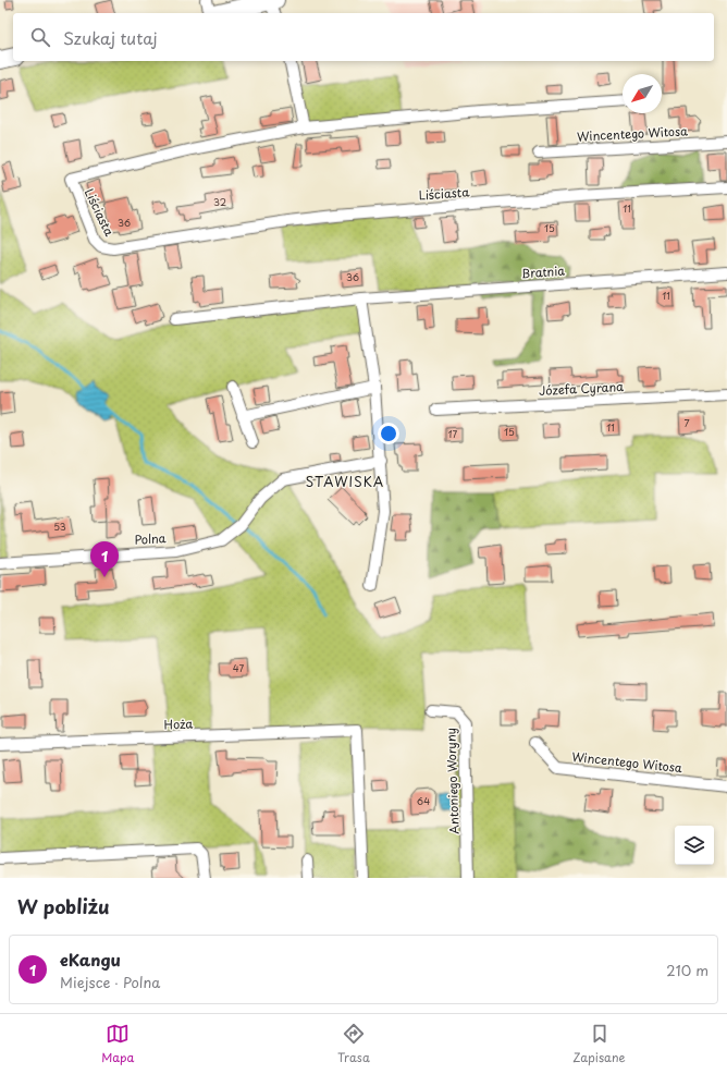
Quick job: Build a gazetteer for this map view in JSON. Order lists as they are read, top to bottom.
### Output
{
  "streets": {
    "street": [
      "Wincentego Witosa",
      "Liściasta",
      "Bratnia",
      "Józefa Cyrana",
      "Polna",
      "Hoża",
      "Antoniego Woryny"
    ]
  },
  "districts": ["STAWISKA"],
  "house_numbers": [
    "32",
    "11",
    "36",
    "15",
    "36",
    "11",
    "7",
    "11",
    "15",
    "17",
    "53",
    "47",
    "64"
  ],
  "north": "bottom left",
  "page": {
    "search": "Szukaj tutaj",
    "pins": "1",
    "heading": "W pobliżu",
    "list": [
      {
        "mark": "1",
        "name": "eKangu",
        "note": "Miejsce · Polna",
        "value": "210 m"
      }
    ],
    "nav": ["Mapa", "Trasa", "Zapisane"]
  }
}
